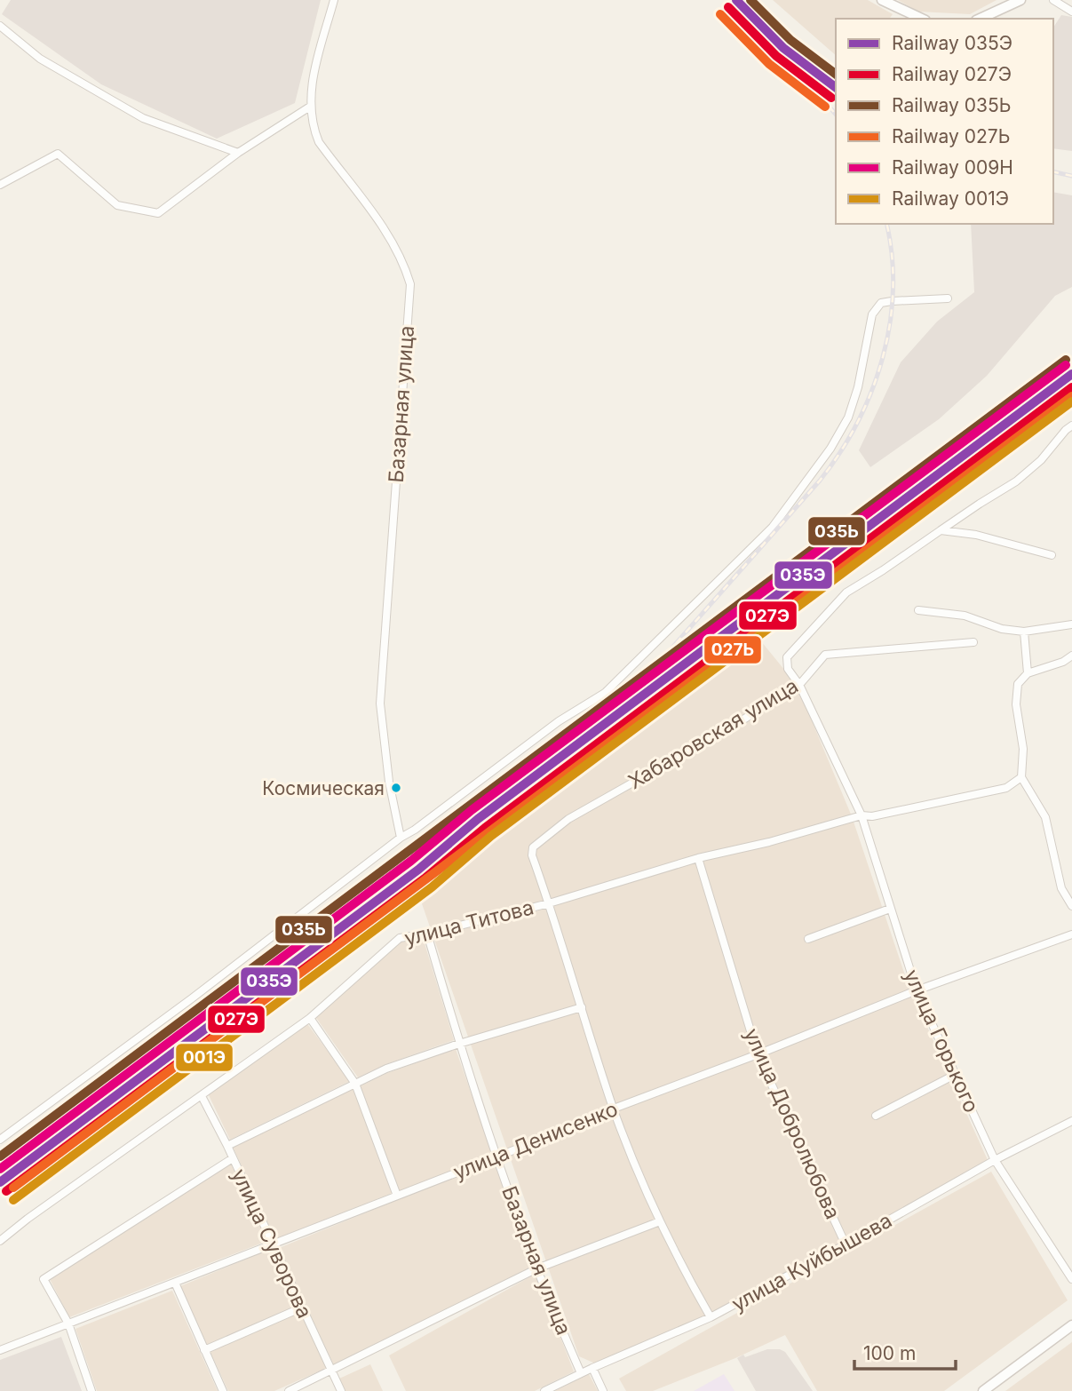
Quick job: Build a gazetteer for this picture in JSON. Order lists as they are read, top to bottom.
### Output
{
  "streets": {
    "street": [
      "Базарная улица",
      "Хабаровская улица",
      "улица Титова",
      "улица Горького",
      "улица Добролюбова",
      "улица Денисенко",
      "улица Суворова",
      "улица Куйбышева"
    ]
  },
  "crossings": [
    ["Базарная улица", "улица Титова"],
    ["Базарная улица", "улица Денисенко"],
    ["Базарная улица", "улица Куйбышева"],
    ["Хабаровская улица", "улица Титова"],
    ["Хабаровская улица", "улица Горького"],
    ["улица Титова", "улица Горького"],
    ["улица Титова", "улица Добролюбова"],
    ["улица Титова", "улица Суворова"],
    ["улица Горького", "улица Денисенко"],
    ["улица Горького", "улица Куйбышева"],
    ["улица Добролюбова", "улица Денисенко"],
    ["улица Добролюбова", "улица Куйбышева"],
    ["улица Денисенко", "улица Суворова"]
  ],
  "places": ["Космическая"],
  "lines": [
    "rail line 035Э",
    "rail line 035Ь",
    "rail line 027Э",
    "rail line 027Ь",
    "rail line 009Н",
    "rail line 001Э"
  ],
  "legend": [
    "Railway 035Э",
    "Railway 027Э",
    "Railway 035Ь",
    "Railway 027Ь",
    "Railway 009Н",
    "Railway 001Э"
  ],
  "scale_bar": "100 m"
}
